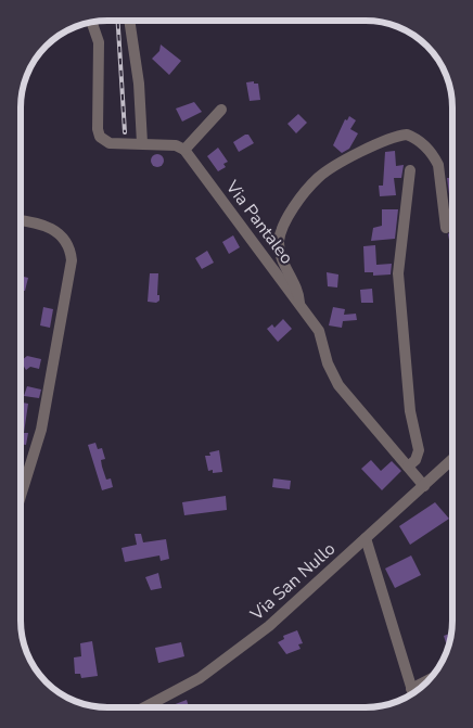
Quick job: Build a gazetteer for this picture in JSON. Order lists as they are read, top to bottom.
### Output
{
  "streets": {
    "street": ["Via Pantaleo", "Via San Nullo"]
  },
  "crossings": [
    ["Via Pantaleo", "Via San Nullo"]
  ]
}
